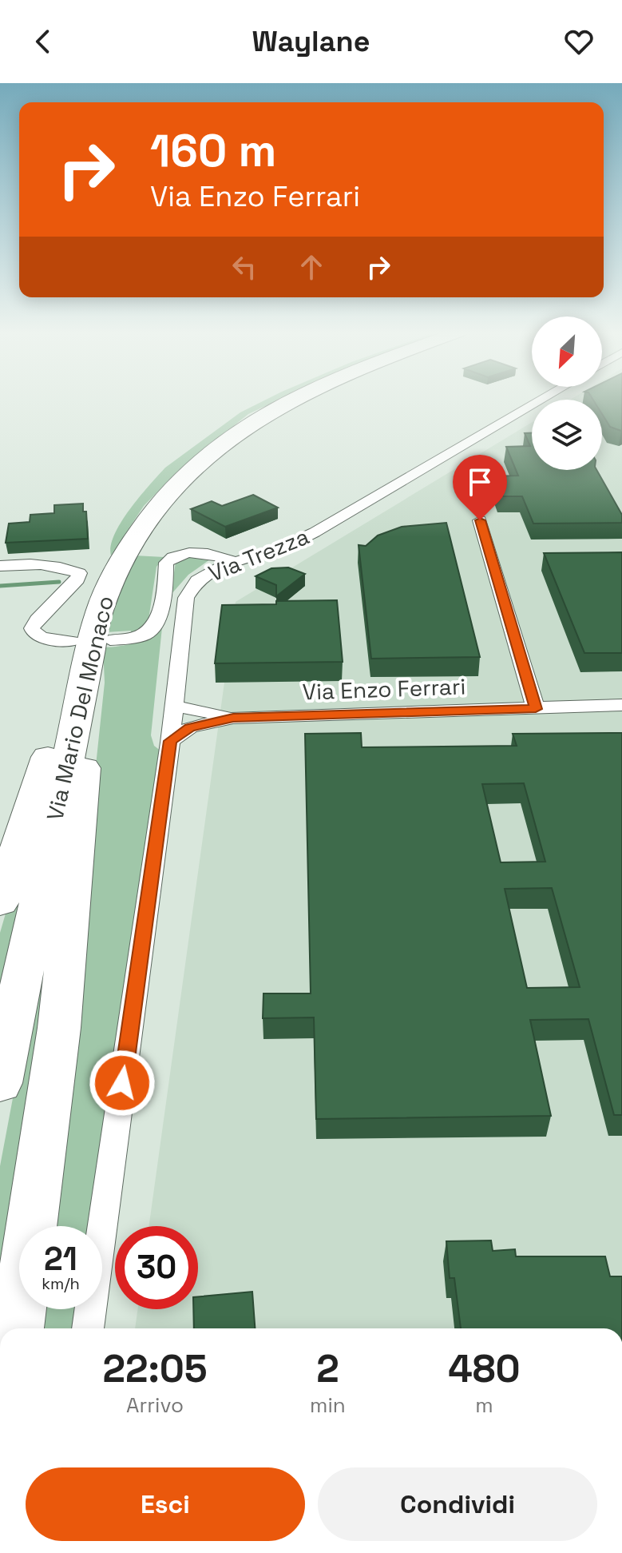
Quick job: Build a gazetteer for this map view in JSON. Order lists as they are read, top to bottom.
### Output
{
  "streets": {
    "highway": ["Via Mario Del Monaco"],
    "street": ["Via Trezza", "Via Enzo Ferrari"]
  },
  "crossings": [
    ["Via Trezza", "Via Enzo Ferrari"]
  ],
  "north": "bottom left",
  "page": {
    "header": "Waylane",
    "turn": ["160 m", "Via Enzo Ferrari"],
    "speed": "21 km/h",
    "limit": "30",
    "eta": [
      "22:05",
      "Arrivo",
      "2",
      "min",
      "480",
      "m"
    ],
    "buttons": ["Esci", "Condividi"]
  }
}
